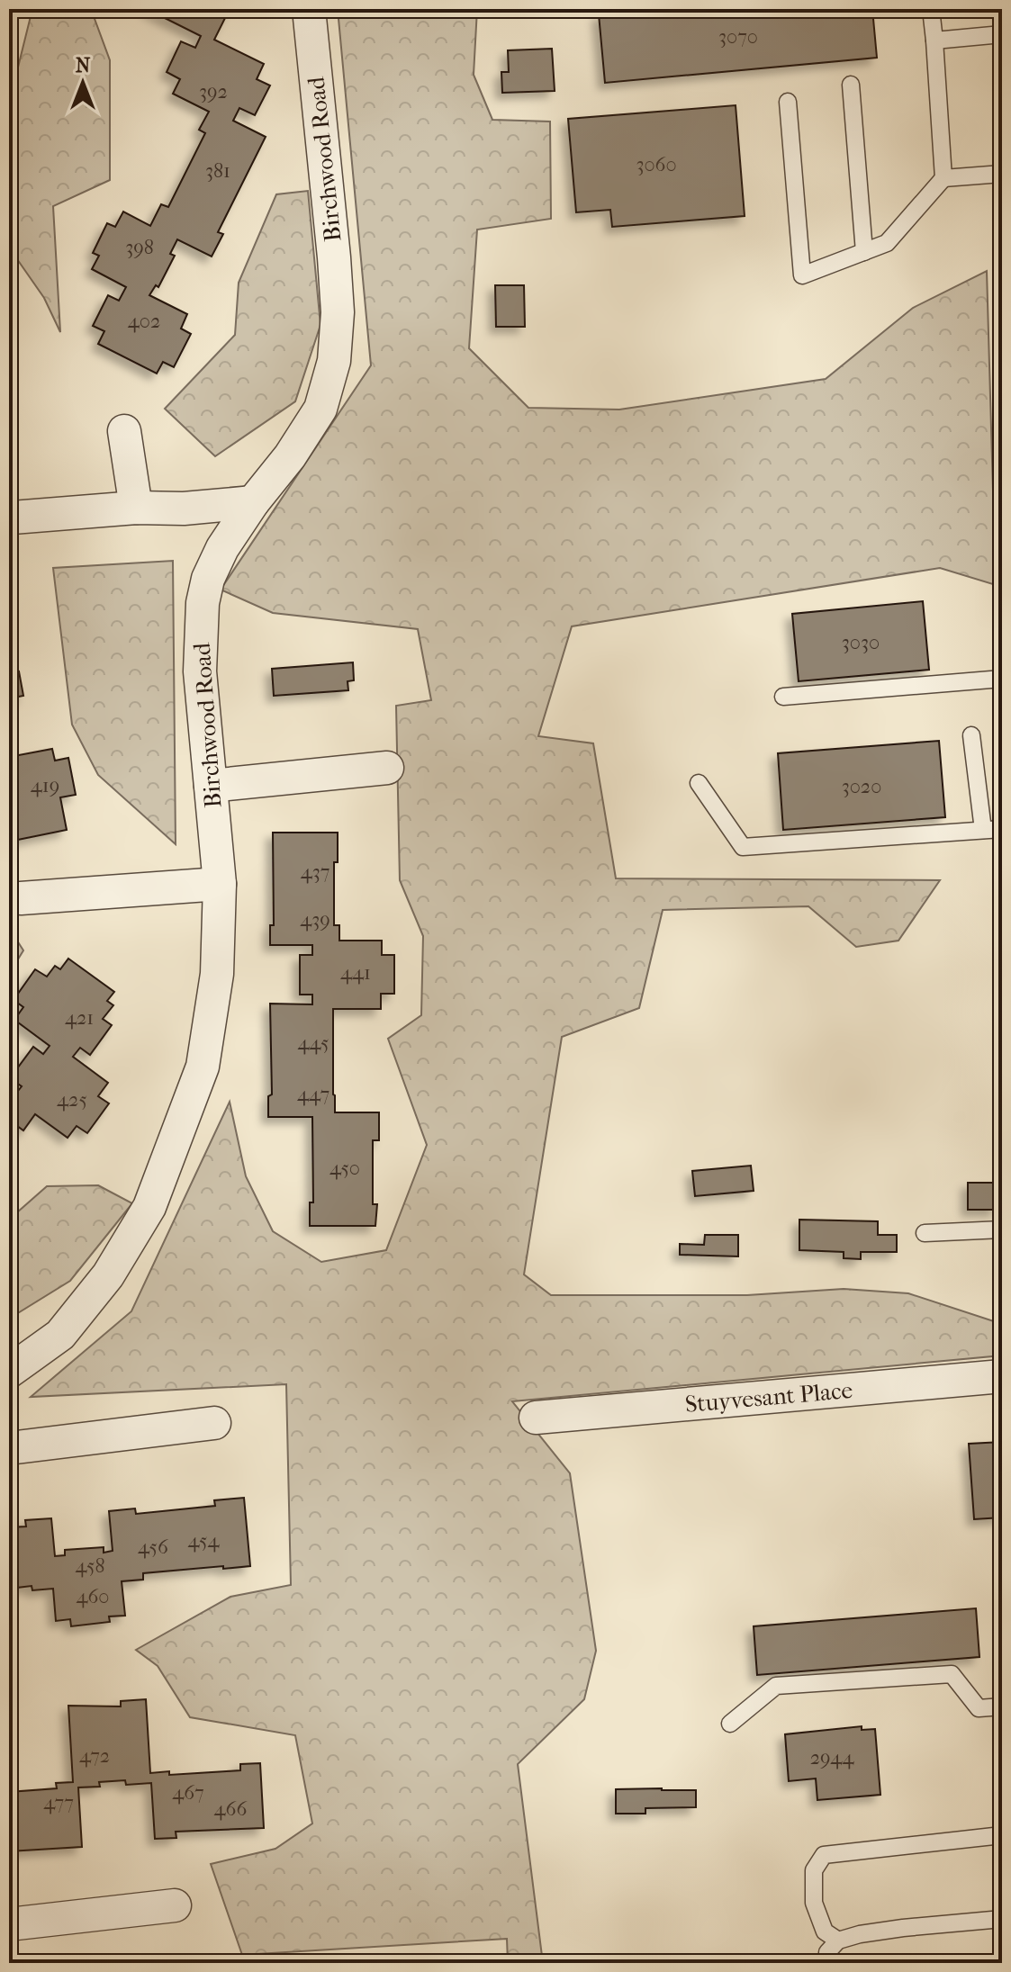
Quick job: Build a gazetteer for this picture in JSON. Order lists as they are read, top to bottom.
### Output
{
  "streets": {
    "street": ["Birchwood Road", "Stuyvesant Place"]
  },
  "house_numbers": [
    "3070",
    "392",
    "3060",
    "381",
    "398",
    "402",
    "3030",
    "419",
    "3020",
    "437",
    "439",
    "441",
    "421",
    "445",
    "447",
    "425",
    "450",
    "454",
    "456",
    "458",
    "460",
    "472",
    "2944",
    "467",
    "477",
    "466"
  ],
  "north": "top"
}
